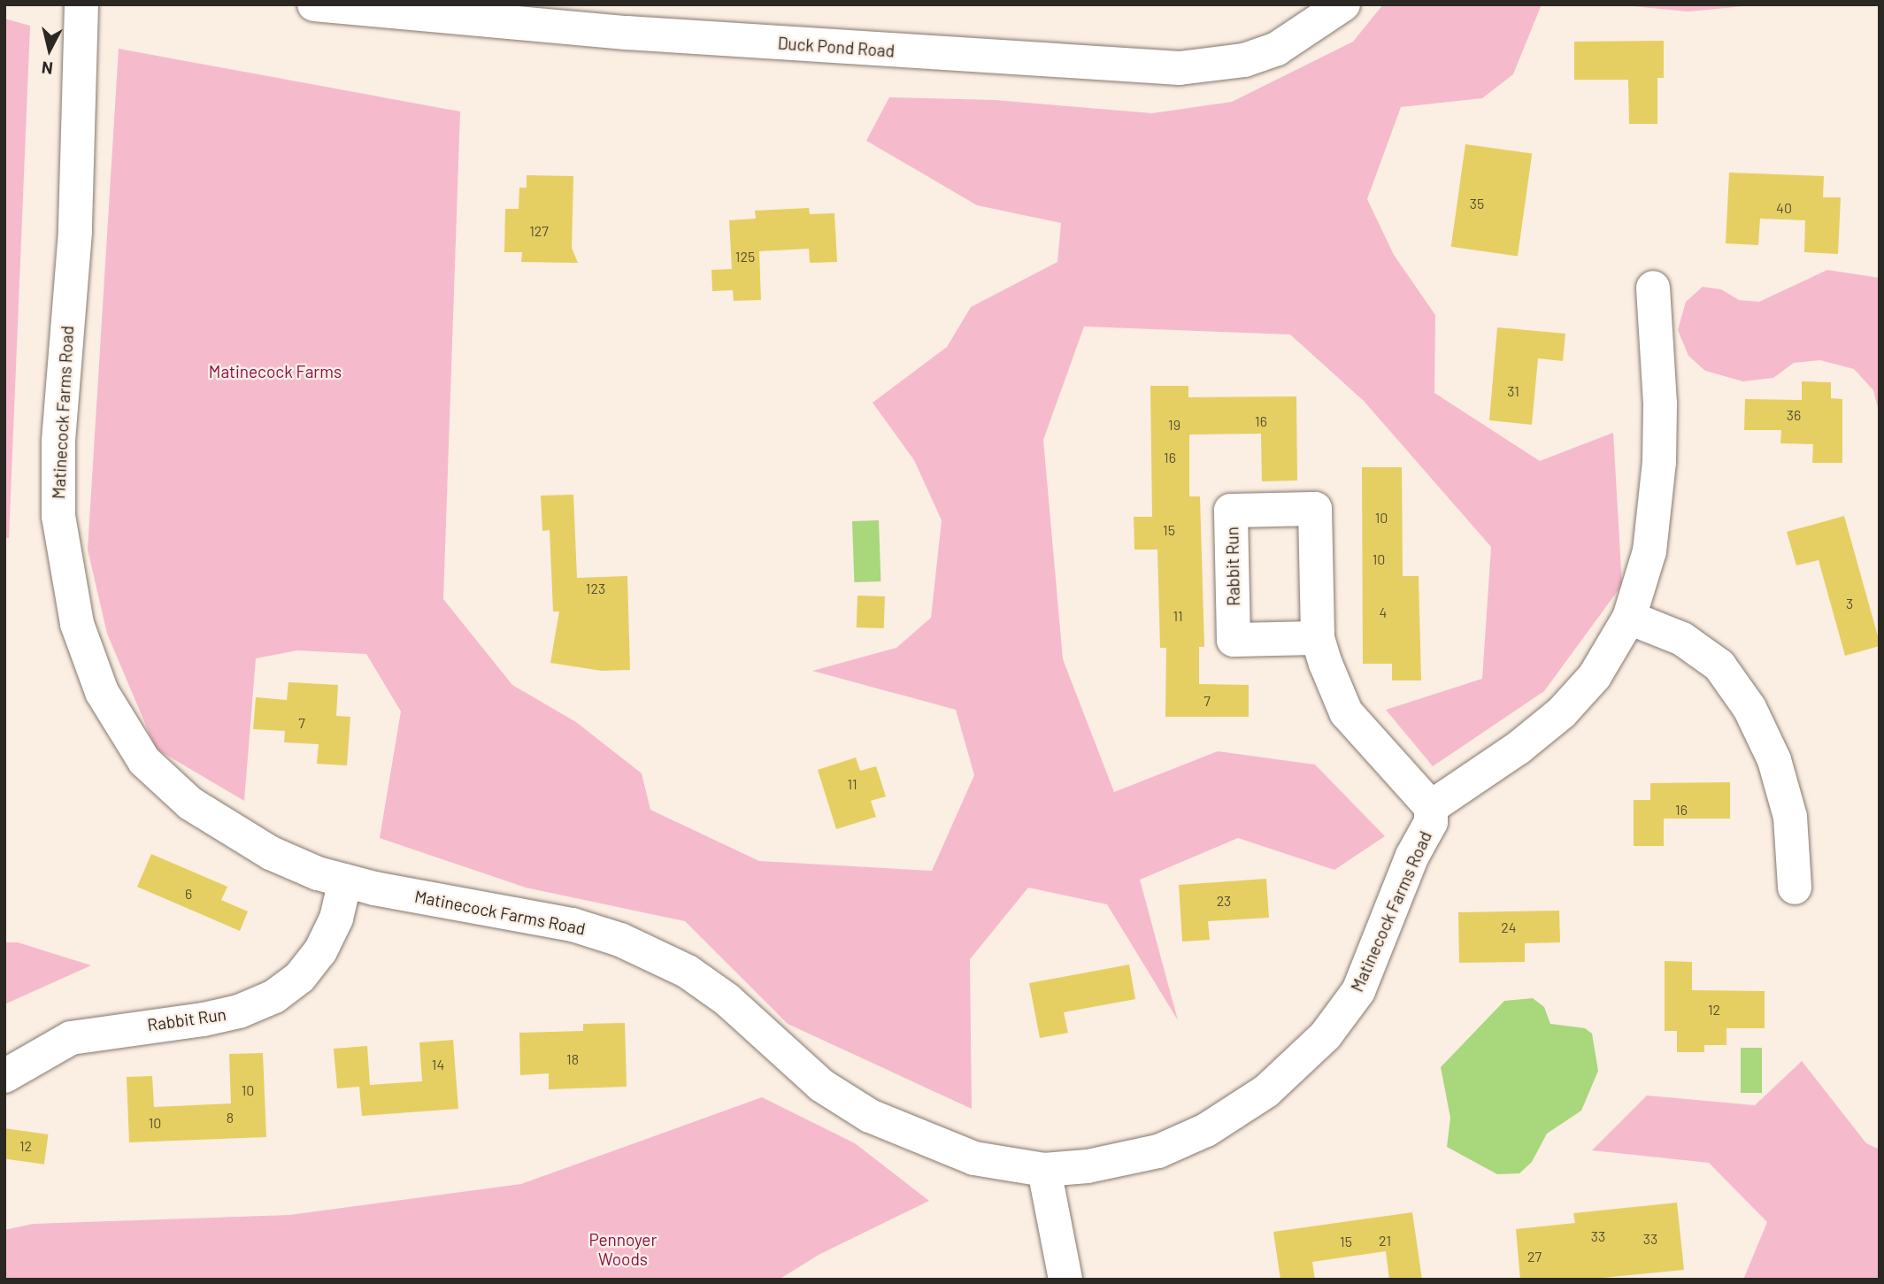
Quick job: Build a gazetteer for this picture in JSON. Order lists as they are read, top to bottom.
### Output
{
  "streets": {
    "street": ["Duck Pond Road", "Matinecock Farms Road", "Rabbit Run"]
  },
  "crossings": [
    ["Matinecock Farms Road", "Rabbit Run"]
  ],
  "parks": ["Matinecock Farms", "Pennoyer Woods"],
  "house_numbers": [
    "35",
    "40",
    "127",
    "125",
    "31",
    "36",
    "16",
    "19",
    "16",
    "10",
    "15",
    "10",
    "123",
    "3",
    "4",
    "11",
    "7",
    "7",
    "11",
    "16",
    "6",
    "23",
    "24",
    "12",
    "18",
    "14",
    "10",
    "8",
    "10",
    "12",
    "33",
    "33",
    "21",
    "15",
    "27"
  ],
  "north": "bottom"
}
